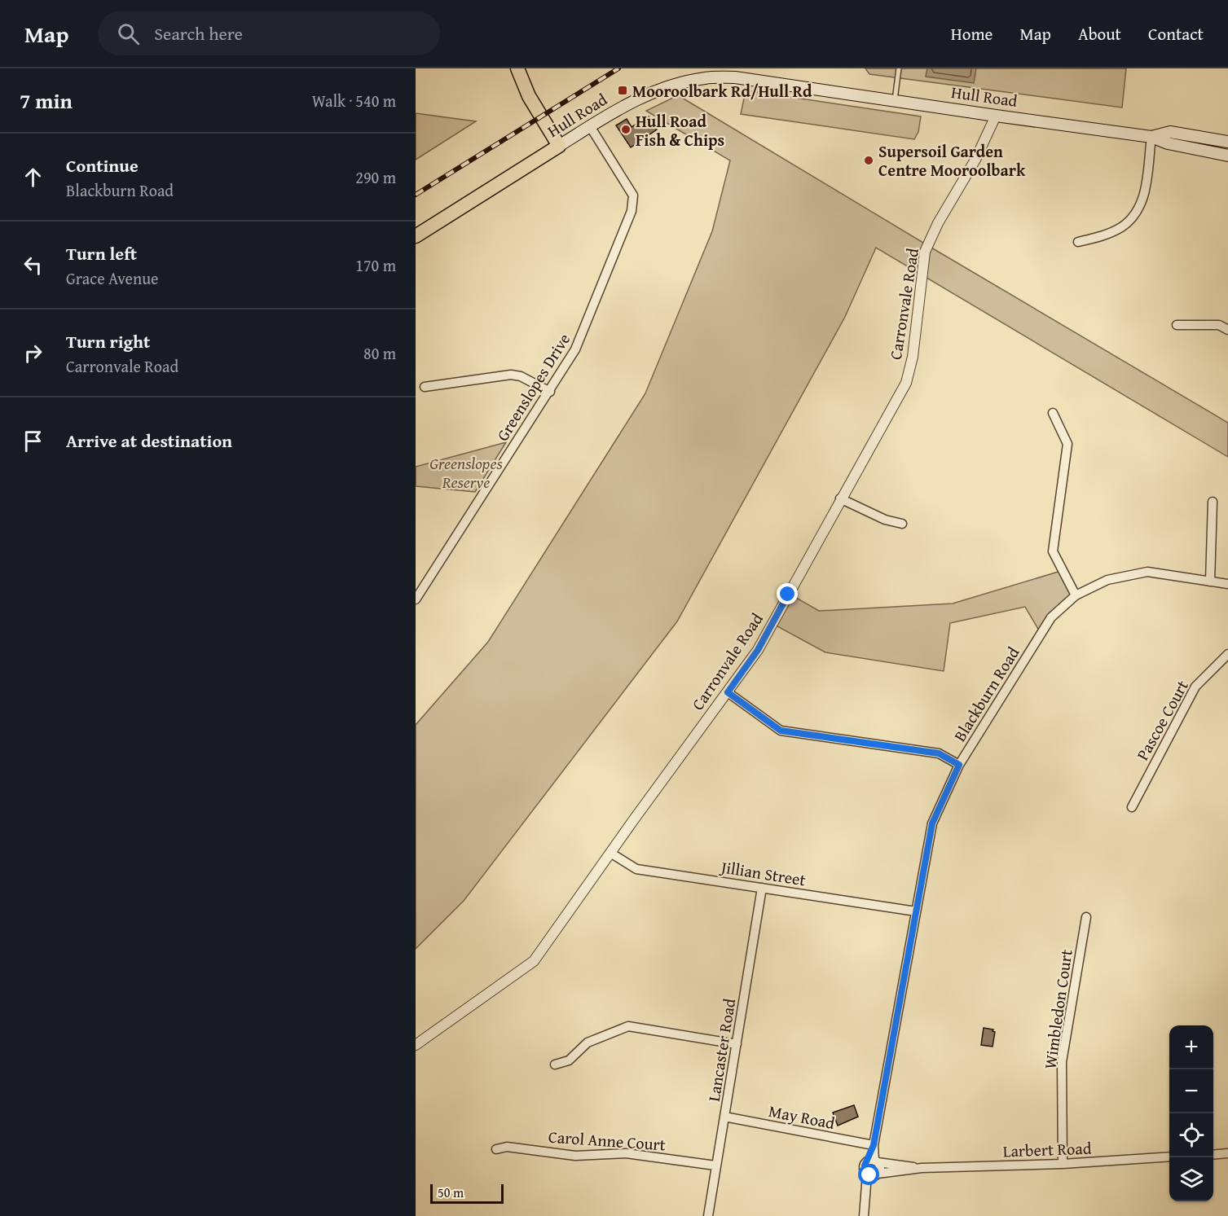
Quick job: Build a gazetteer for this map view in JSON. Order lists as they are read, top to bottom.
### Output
{
  "streets": {
    "main road": ["Hull Road"],
    "street": [
      "Carronvale Road",
      "Greenslopes Drive",
      "Blackburn Road",
      "Pascoe Court",
      "Jillian Street",
      "Wimbledon Court",
      "Lancaster Road",
      "May Road",
      "Carol Anne Court",
      "Larbert Road"
    ]
  },
  "crossings": [
    ["Hull Road", "Carronvale Road"],
    ["Hull Road", "Greenslopes Drive"],
    ["Carronvale Road", "Jillian Street"],
    ["Blackburn Road", "Jillian Street"],
    ["Blackburn Road", "May Road"],
    ["Blackburn Road", "Larbert Road"],
    ["Jillian Street", "Lancaster Road"],
    ["Wimbledon Court", "Larbert Road"],
    ["Lancaster Road", "May Road"],
    ["Lancaster Road", "Carol Anne Court"]
  ],
  "parks": ["Greenslopes Reserve"],
  "places": {
    "transit": ["Mooroolbark Rd/Hull Rd"],
    "other": ["Hull Road Fish & Chips", "Supersoil Garden Centre Mooroolbark"]
  },
  "scale_bar": "50 m",
  "page": {
    "header": "Map",
    "search": "Search here",
    "nav": [
      "Home",
      "Map",
      "About",
      "Contact"
    ],
    "heading": ["7 min", "Walk · 540 m"],
    "list": [
      ["Continue", "Blackburn Road", "290 m"],
      ["Turn left", "Grace Avenue", "170 m"],
      ["Turn right", "Carronvale Road", "80 m"],
      "Arrive at destination"
    ],
    "map_buttons": ["+", "−"],
    "scale": "50 m"
  }
}
